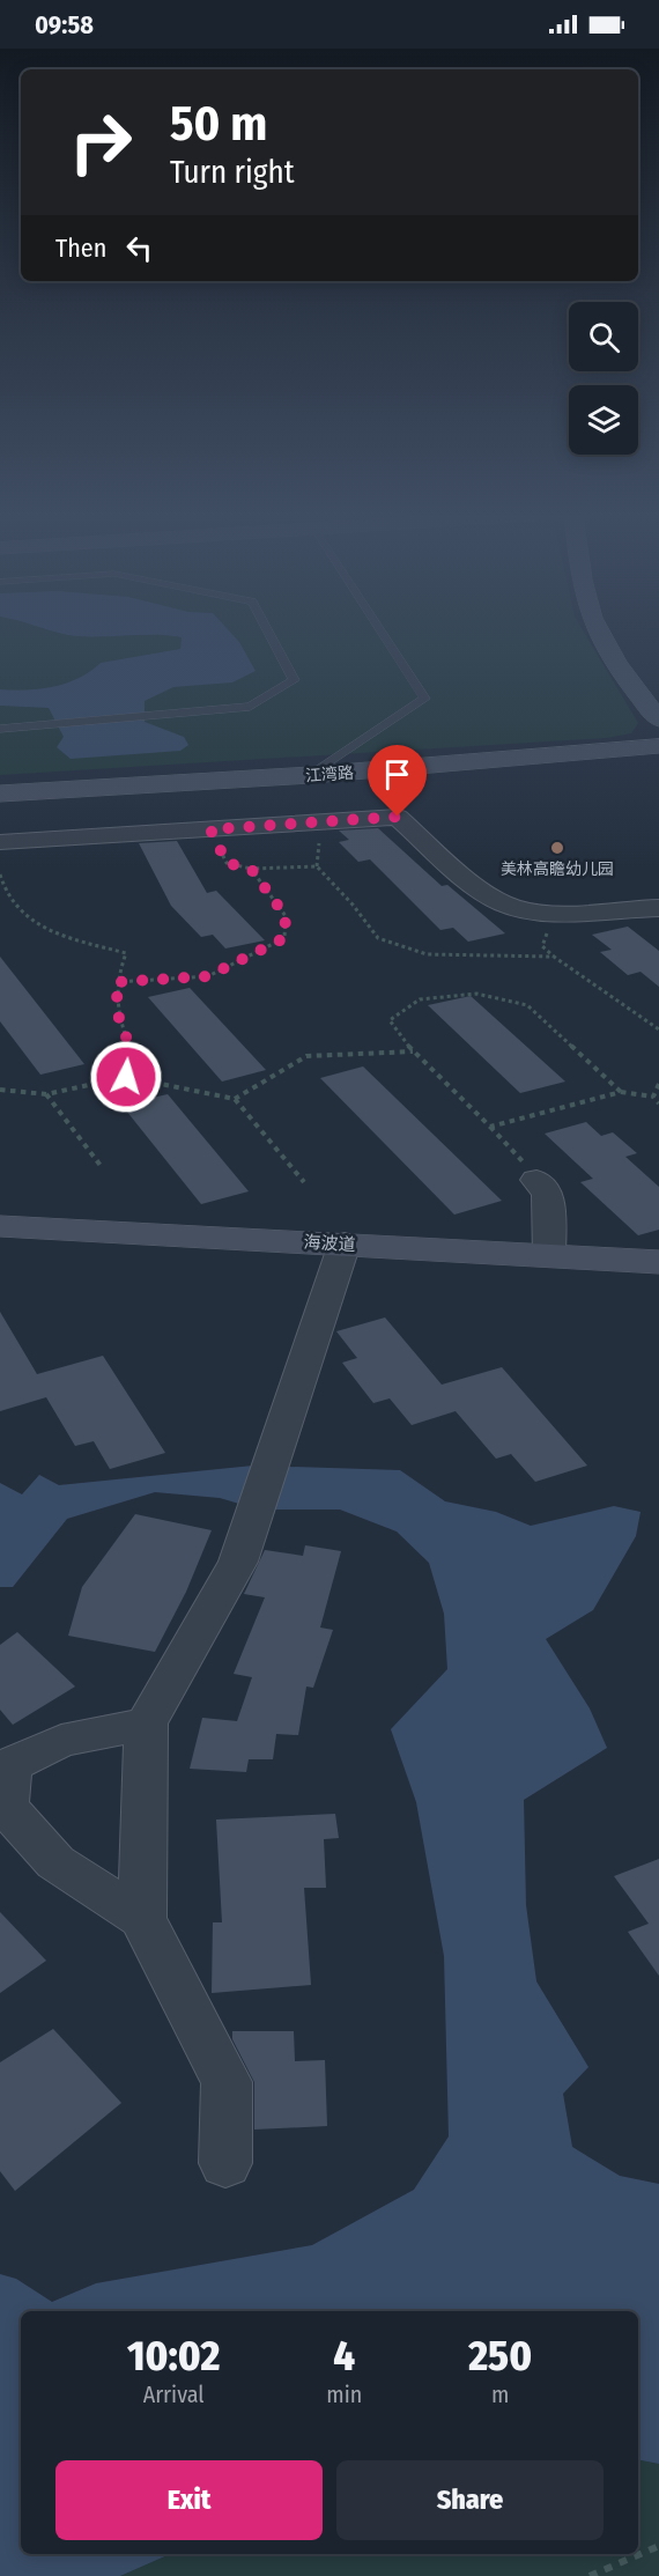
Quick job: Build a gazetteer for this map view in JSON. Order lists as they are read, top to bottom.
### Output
{
  "streets": {
    "main road": ["江湾路", "海波道"]
  },
  "places": ["美林高瞻幼儿园"],
  "page": {
    "status": "09:58",
    "turn": ["50 m", "Turn right"],
    "then": "Then",
    "eta": [
      "10:02",
      "Arrival",
      "4",
      "min",
      "250",
      "m"
    ],
    "buttons": ["Exit", "Share"]
  }
}
